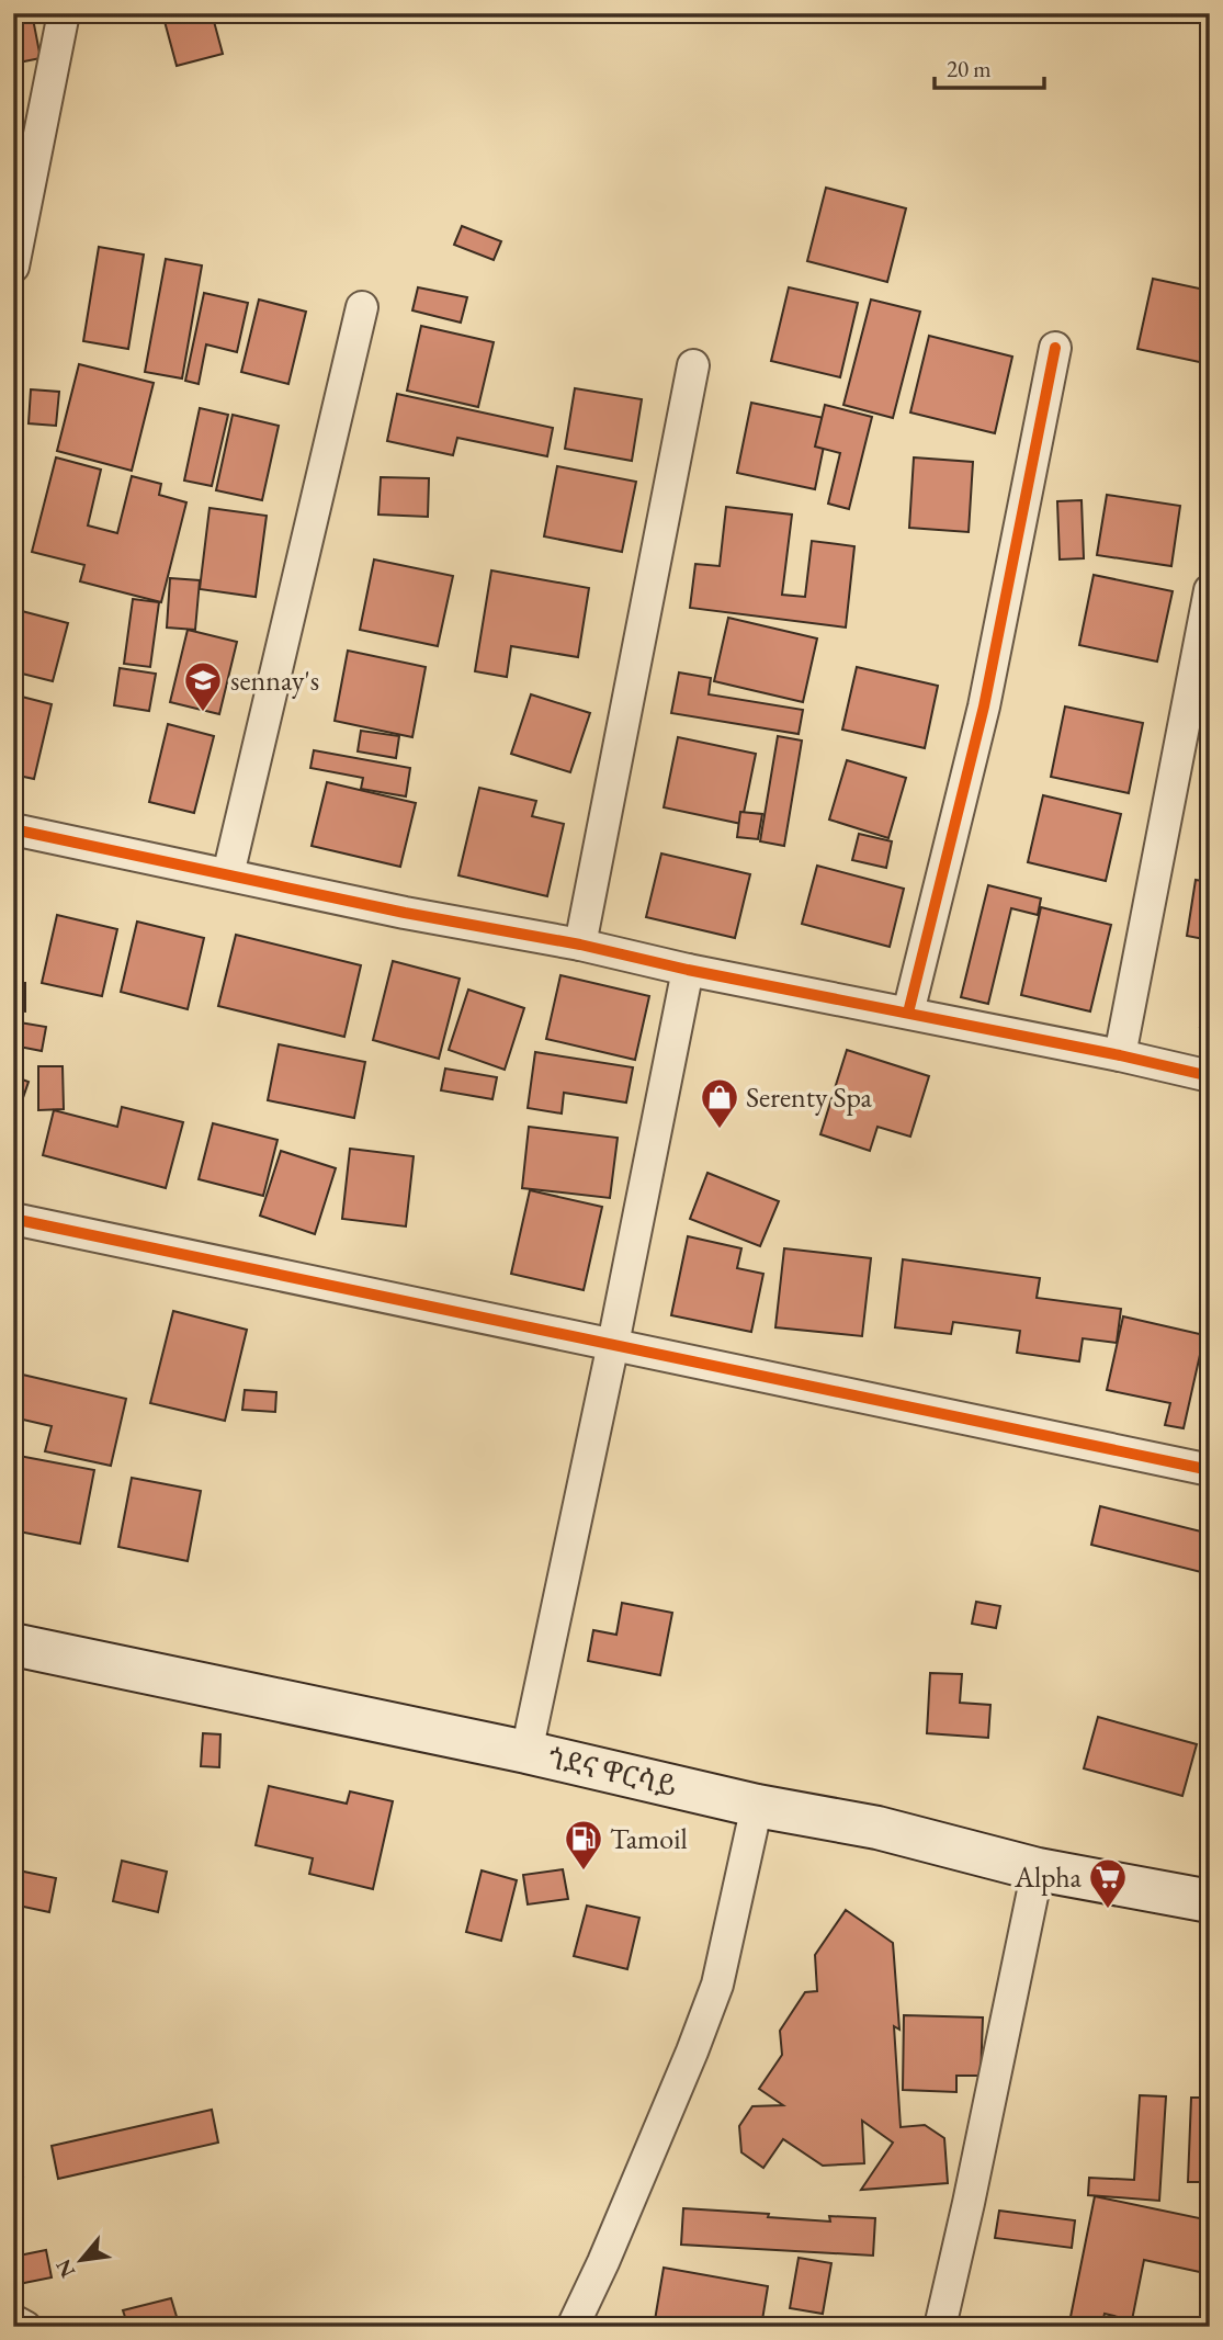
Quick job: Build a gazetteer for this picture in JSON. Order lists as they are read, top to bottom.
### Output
{
  "streets": {
    "main road": ["ጎደና ዋርሳይ"]
  },
  "places": {
    "school or university": ["sennay's"],
    "shop": ["Serenty Spa"],
    "fuel station": ["Tamoil"],
    "supermarket": ["Alpha"]
  },
  "scale_bar": "20 m",
  "north": "bottom left"
}
